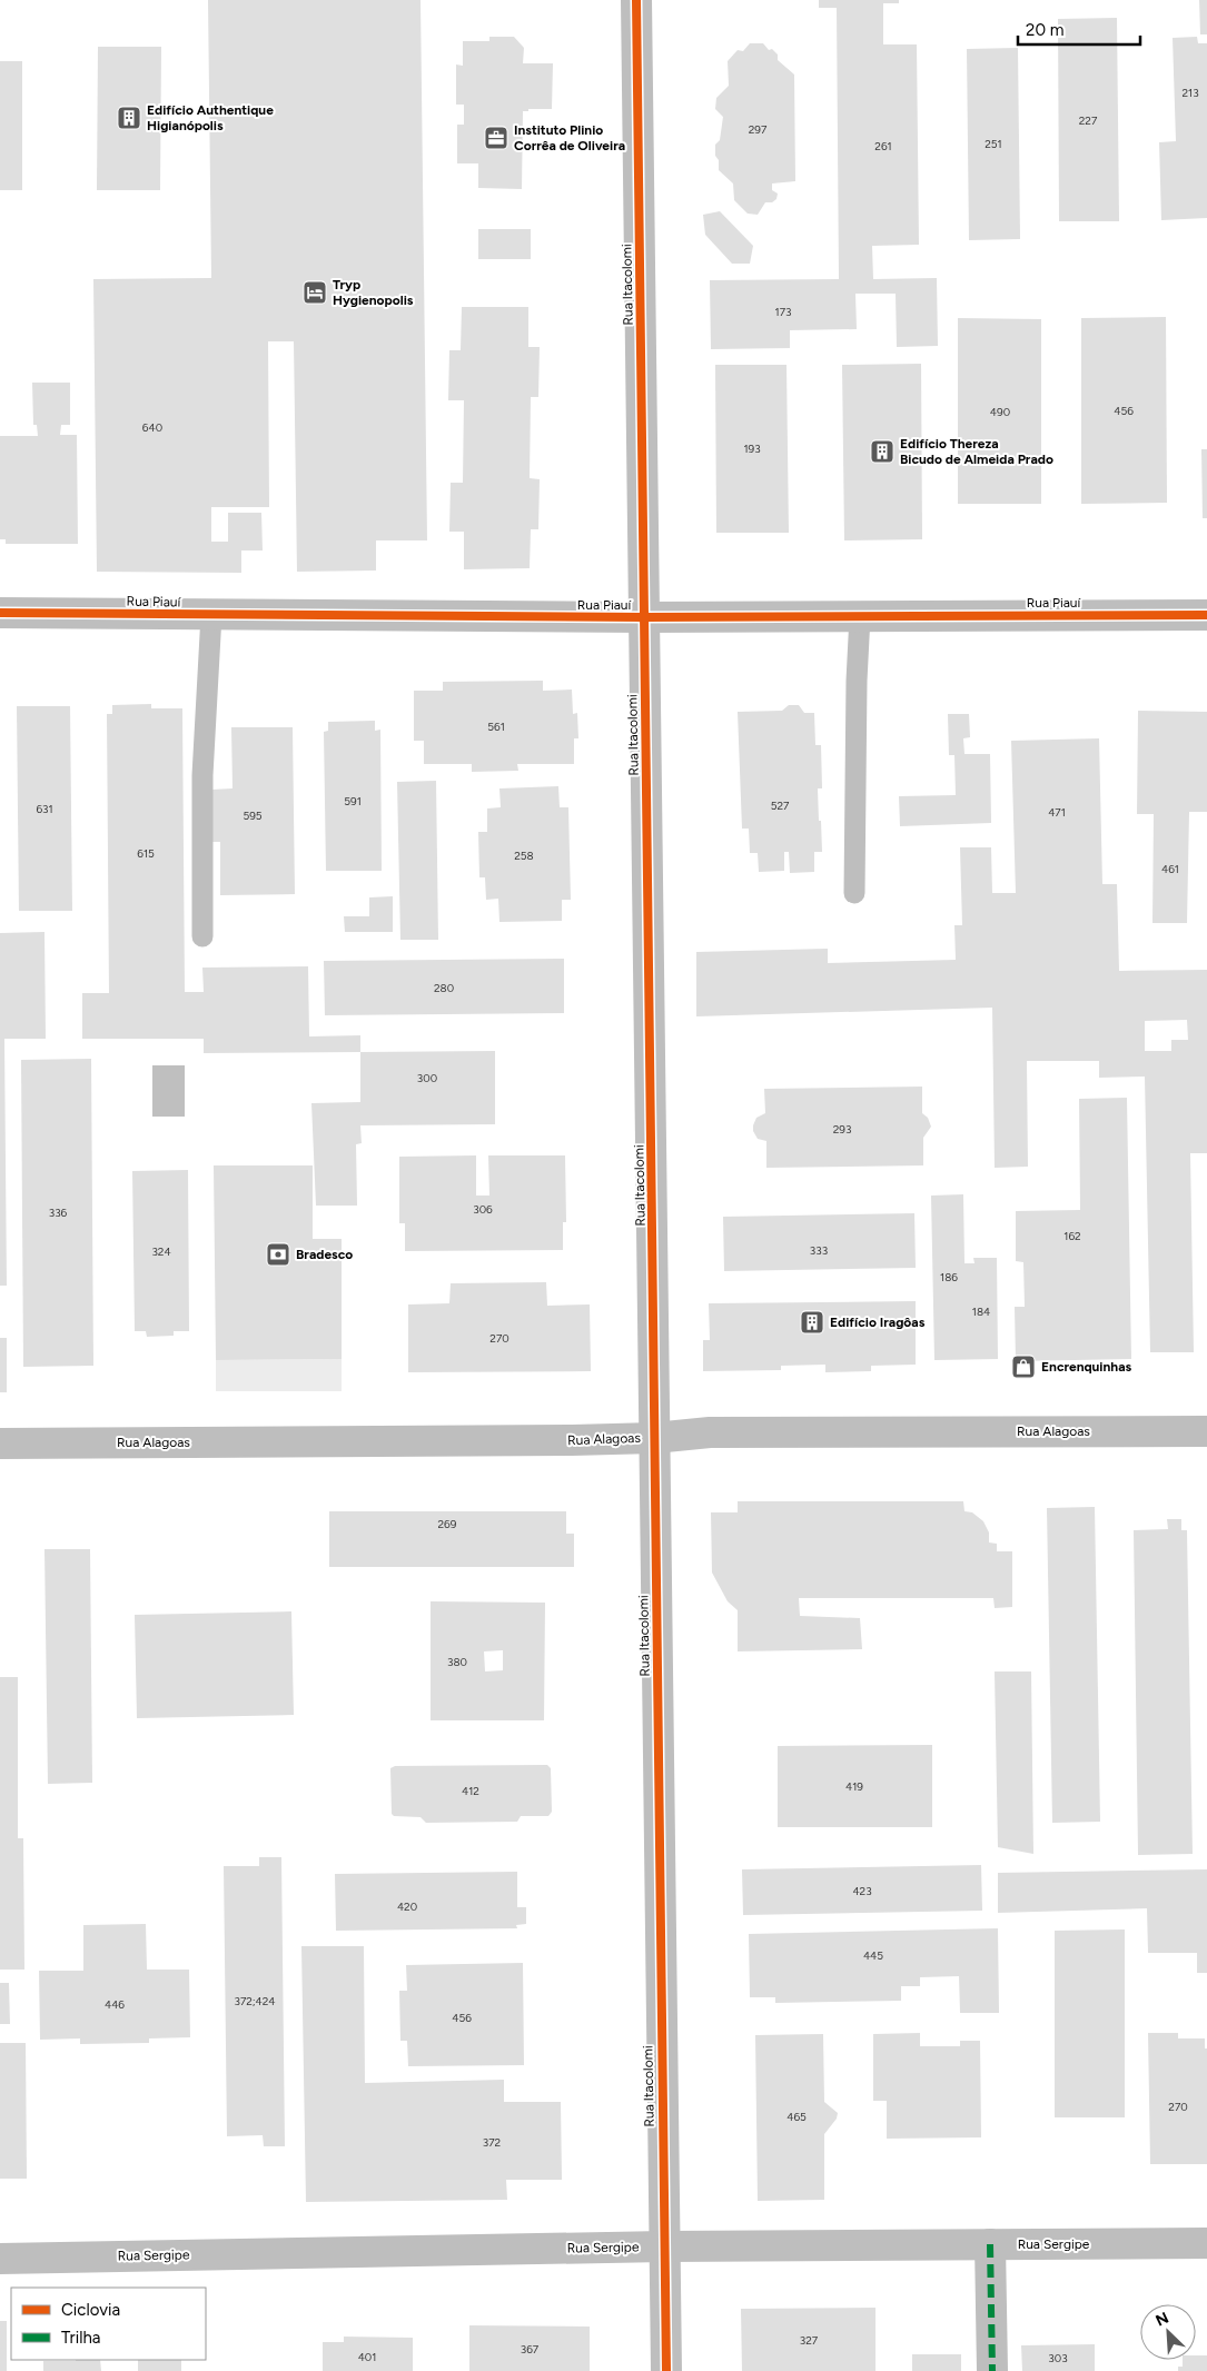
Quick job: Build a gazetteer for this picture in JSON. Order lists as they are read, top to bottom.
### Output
{
  "streets": {
    "street": [
      "Rua Itacolomi",
      "Rua Piauí",
      "Rua Alagoas",
      "Rua Sergipe"
    ]
  },
  "crossings": [
    ["Rua Itacolomi", "Rua Piauí"],
    ["Rua Itacolomi", "Rua Alagoas"],
    ["Rua Itacolomi", "Rua Sergipe"]
  ],
  "places": {
    "building": ["Edifício Authentique Higianópolis", "Edifício Thereza Bicudo de Almeida Prado", "Edifício Iragôas"],
    "office": ["Instituto Plinio Corrêa de Oliveira"],
    "hotel": ["Tryp Hygienopolis"],
    "bank": ["Bradesco"],
    "shop": ["Encrenquinhas"]
  },
  "house_numbers": [
    "213",
    "227",
    "297",
    "251",
    "261",
    "173",
    "456",
    "490",
    "640",
    "193",
    "561",
    "591",
    "527",
    "631",
    "471",
    "595",
    "615",
    "258",
    "461",
    "280",
    "300",
    "293",
    "306",
    "336",
    "162",
    "333",
    "324",
    "186",
    "184",
    "270",
    "269",
    "380",
    "419",
    "412",
    "423",
    "420",
    "445",
    "372;424",
    "446",
    "456",
    "270",
    "465",
    "372",
    "327",
    "367",
    "401",
    "303"
  ],
  "legend": ["Ciclovia", "Trilha"],
  "scale_bar": "20 m",
  "north": "top left"
}
